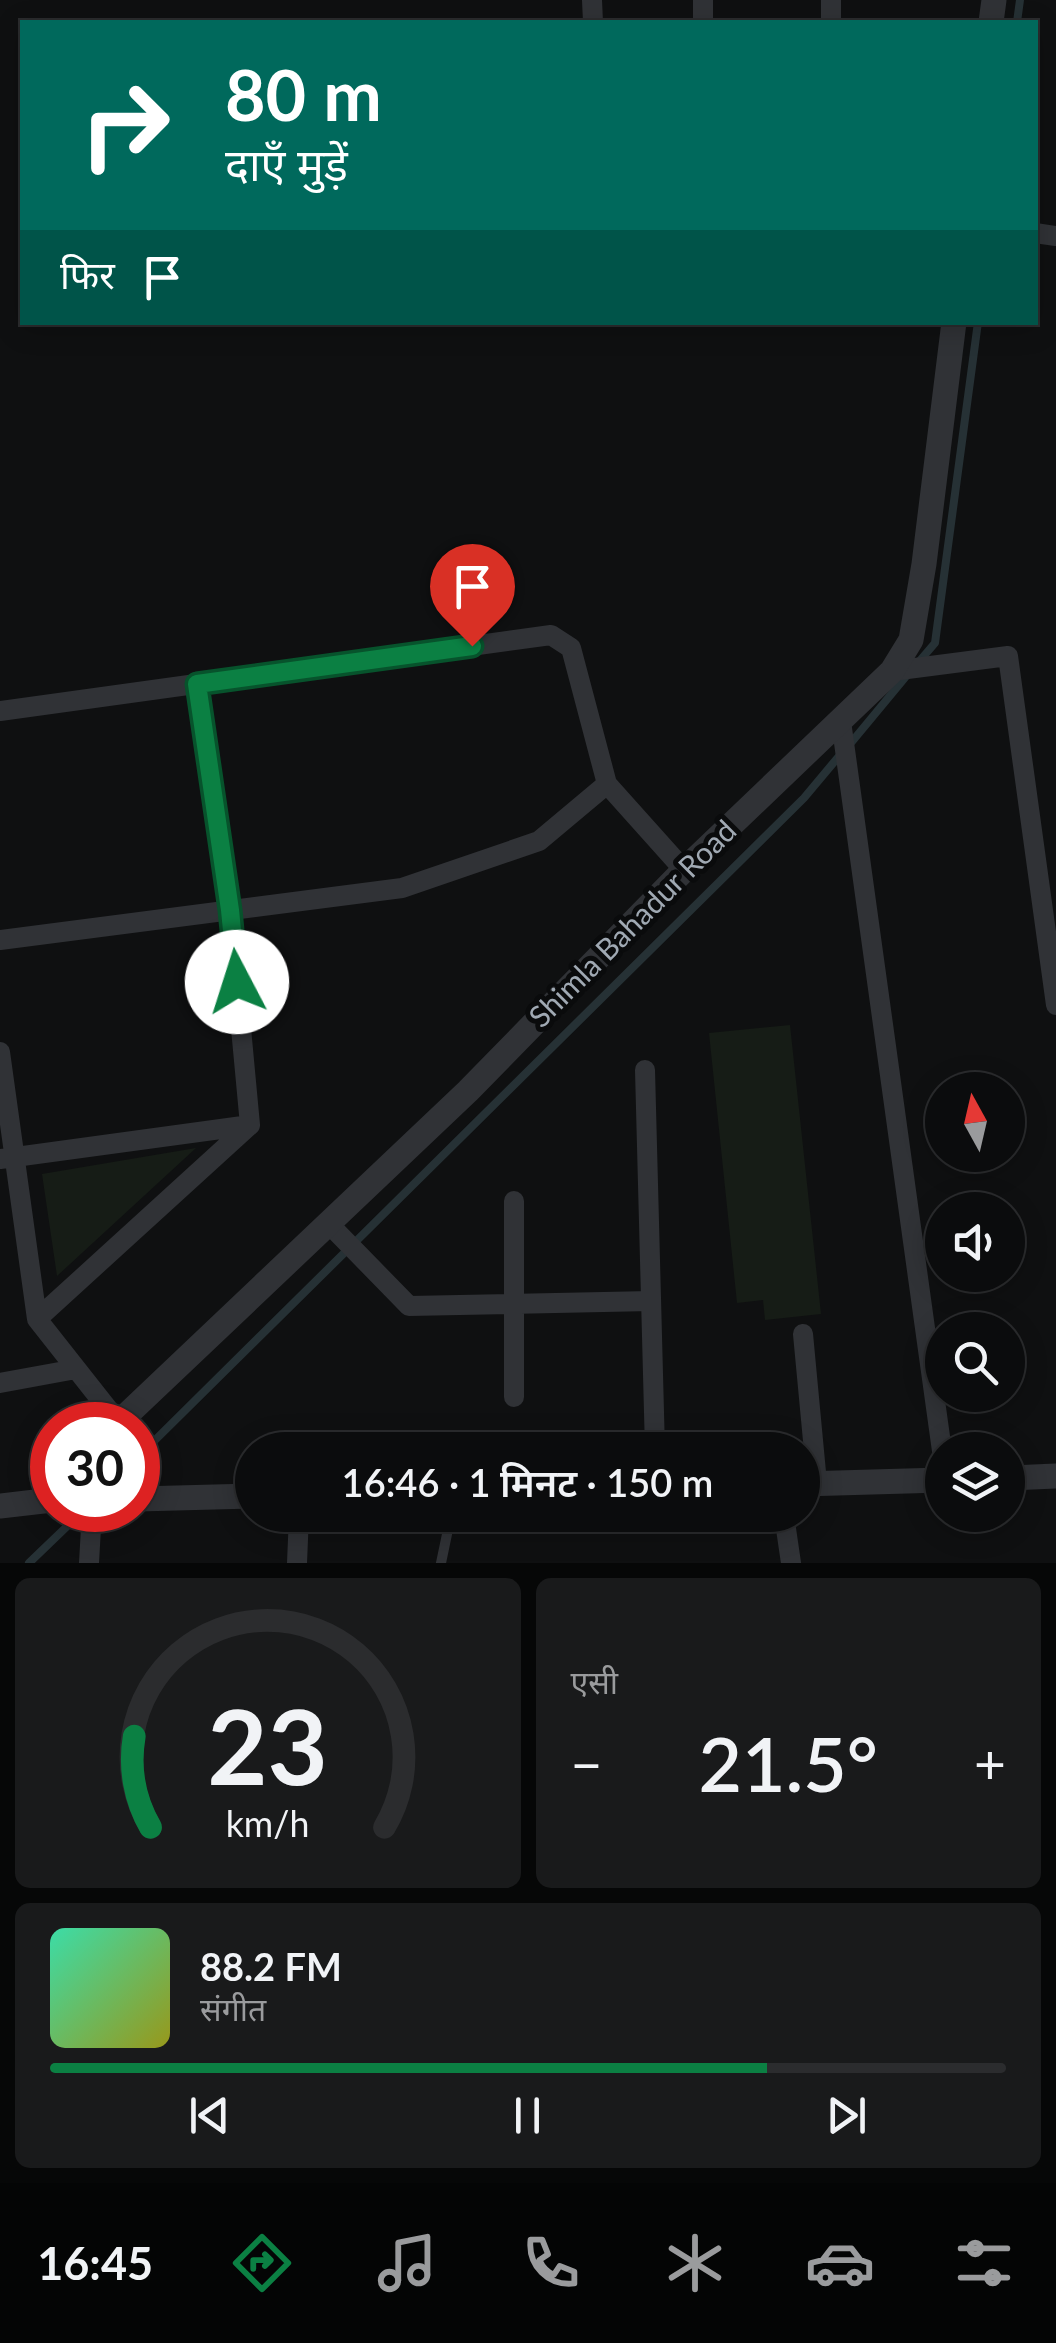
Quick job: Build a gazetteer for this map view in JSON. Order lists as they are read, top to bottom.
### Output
{
  "streets": {
    "street": ["Shimla Bahadur Road"]
  },
  "north": "top",
  "page": {
    "turn": ["80 m", "दाएँ मुड़ें"],
    "then": "फिर",
    "limit": "30",
    "trip": "16:46 · 1 मिनट · 150 m",
    "tile": "एसी",
    "heat": ["−", "21.5°", "+"],
    "song": ["88.2 FM", "संगीत"],
    "tabs": "16:45",
    "gauge": ["23", "km/h"]
  }
}
